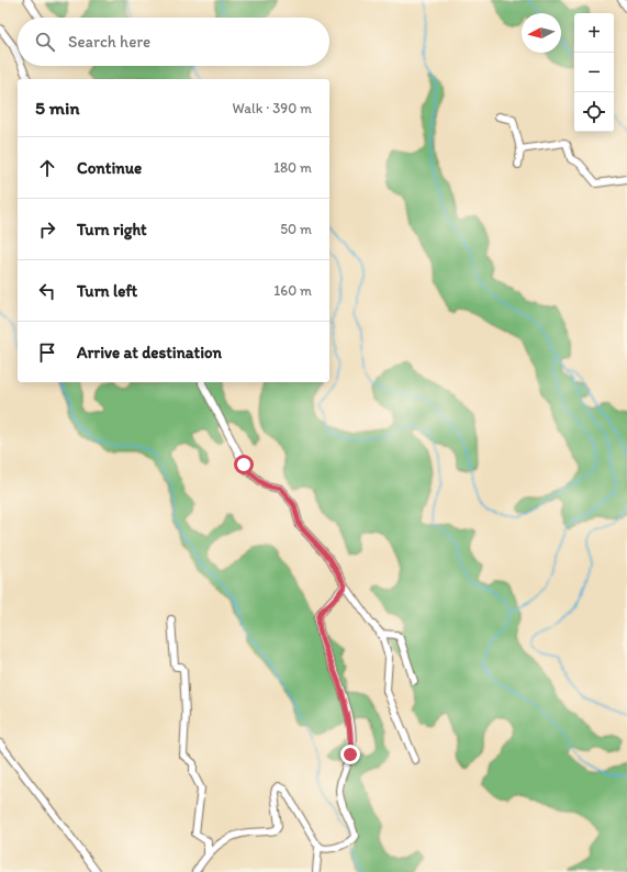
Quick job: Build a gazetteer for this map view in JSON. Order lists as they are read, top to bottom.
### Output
{
  "north": "left",
  "page": {
    "map_buttons": ["+", "−"],
    "search": "Search here",
    "heading": ["5 min", "Walk · 390 m"],
    "list": [
      ["Continue", "180 m"],
      ["Turn right", "50 m"],
      ["Turn left", "160 m"],
      "Arrive at destination"
    ]
  }
}
